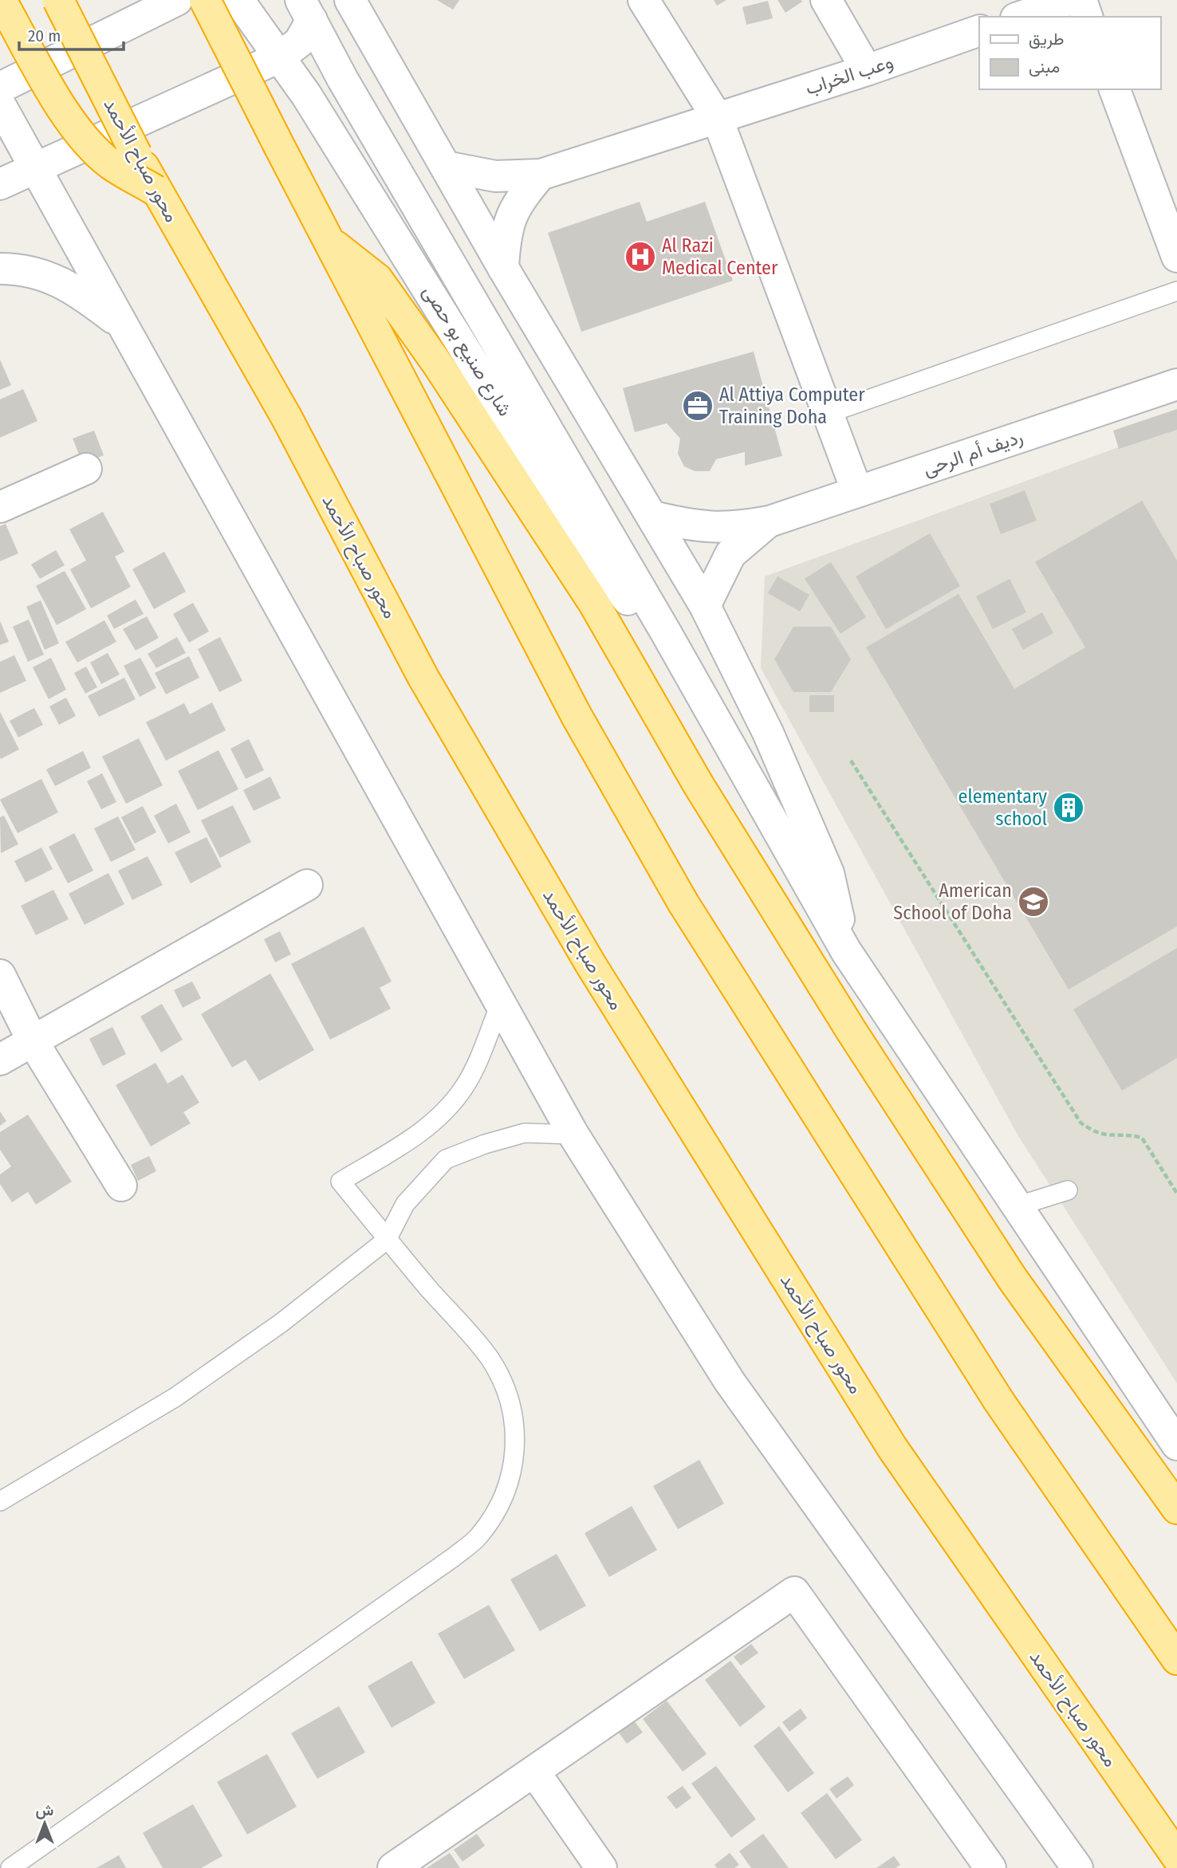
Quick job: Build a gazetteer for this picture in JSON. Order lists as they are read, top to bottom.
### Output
{
  "streets": {
    "highway": ["محور صباح الأحمد"],
    "street": ["وعب الخراب", "شارع صنيع بو حصى", "رديف أم الرحى"]
  },
  "places": {
    "hospital": ["Al Razi Medical Center"],
    "office": ["Al Attiya Computer Training Doha"],
    "building": ["elementary school"],
    "school or university": ["American School of Doha"]
  },
  "legend": ["طريق", "مبنى"],
  "scale_bar": "20 m",
  "north": "top"
}
